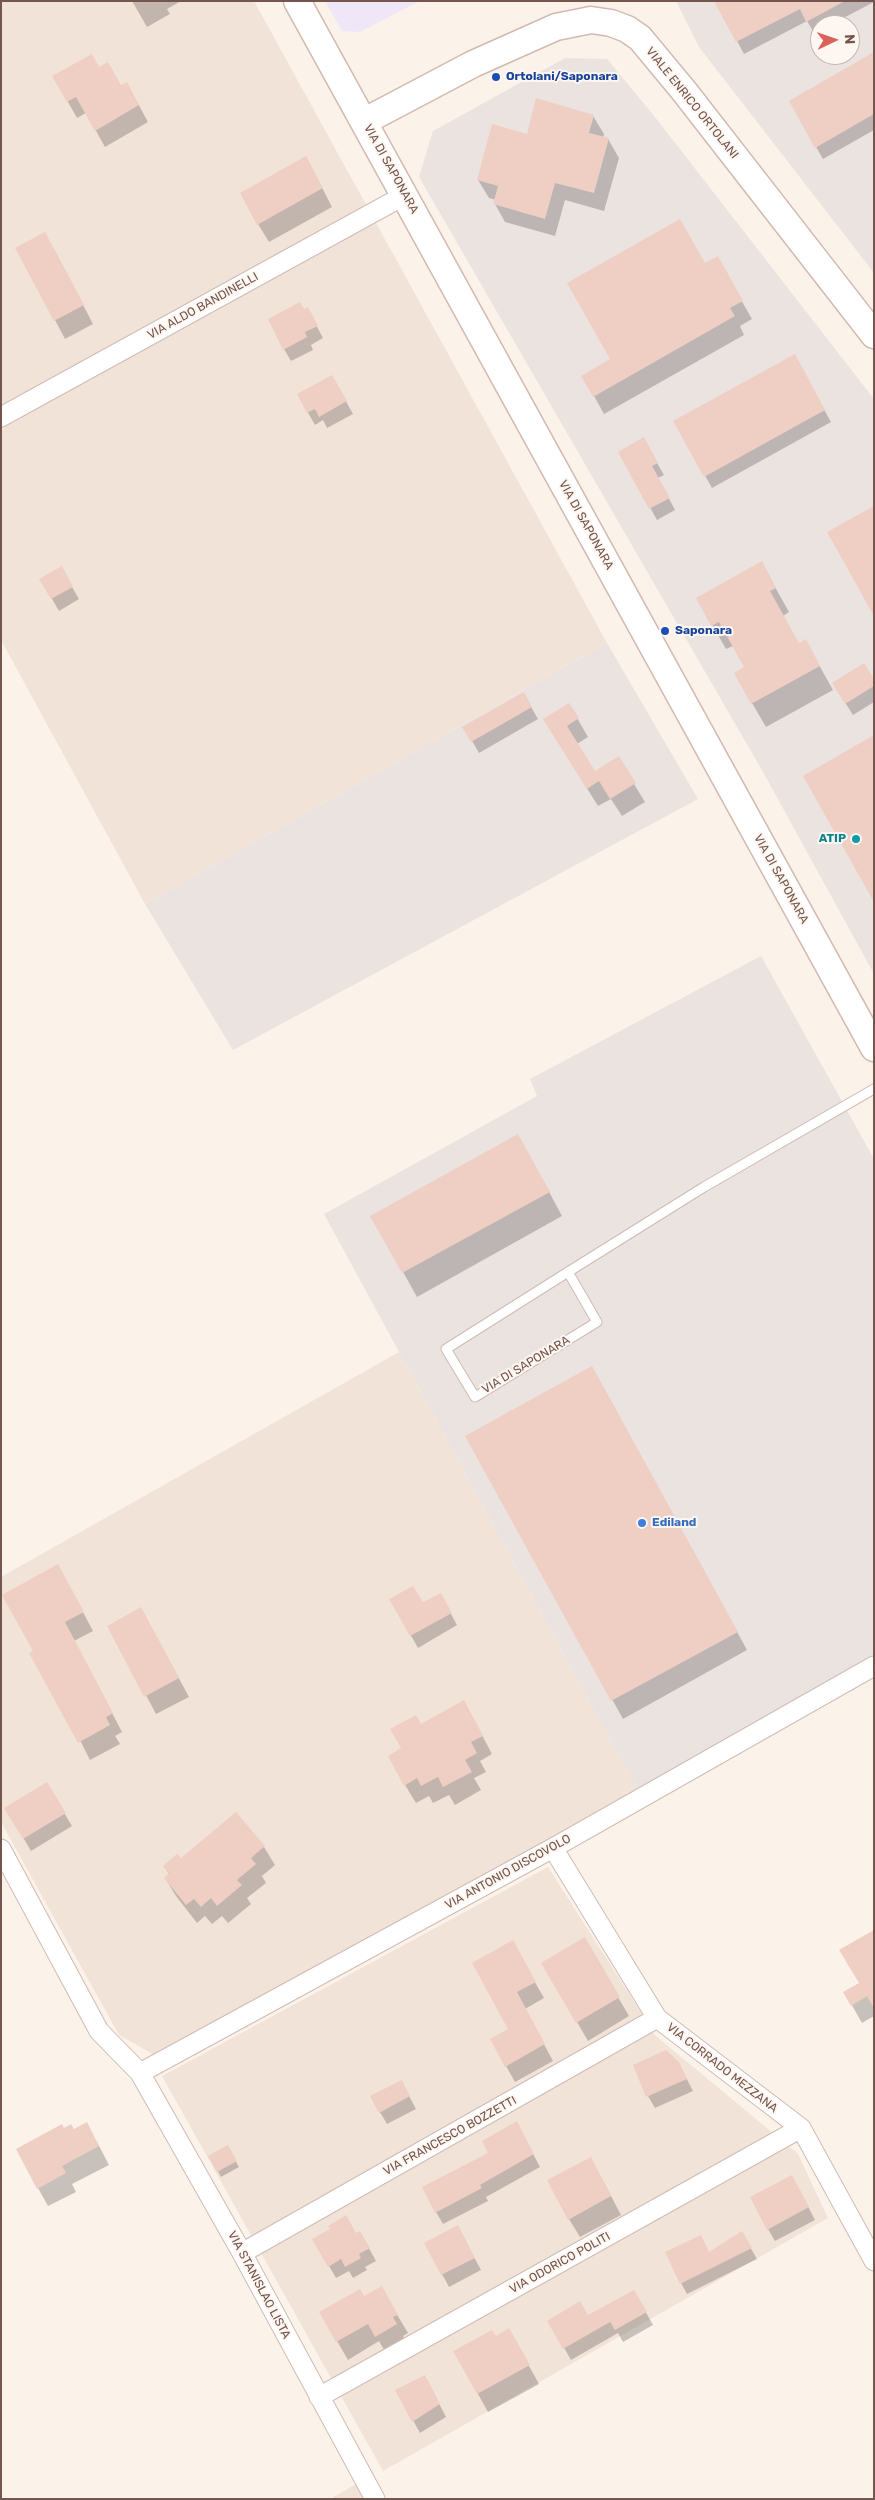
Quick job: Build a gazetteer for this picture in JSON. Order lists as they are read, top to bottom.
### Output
{
  "streets": {
    "street": [
      "VIALE ENRICO ORTOLANI",
      "VIA DI SAPONARA",
      "VIA ALDO BANDINELLI",
      "VIA ANTONIO DISCOVOLO",
      "VIA CORRADO MEZZANA",
      "VIA FRANCESCO BOZZETTI",
      "VIA ODORICO POLITI",
      "VIA STANISLAO LISTA"
    ]
  },
  "crossings": [
    ["VIALE ENRICO ORTOLANI", "VIA DI SAPONARA"],
    ["VIA DI SAPONARA", "VIA ALDO BANDINELLI"],
    ["VIA ANTONIO DISCOVOLO", "VIA CORRADO MEZZANA"],
    ["VIA ANTONIO DISCOVOLO", "VIA STANISLAO LISTA"],
    ["VIA CORRADO MEZZANA", "VIA FRANCESCO BOZZETTI"],
    ["VIA CORRADO MEZZANA", "VIA ODORICO POLITI"],
    ["VIA FRANCESCO BOZZETTI", "VIA STANISLAO LISTA"],
    ["VIA ODORICO POLITI", "VIA STANISLAO LISTA"]
  ],
  "places": [
    "Ortolani/Saponara",
    "Saponara",
    "ATIP",
    "Ediland"
  ],
  "north": "right"
}
